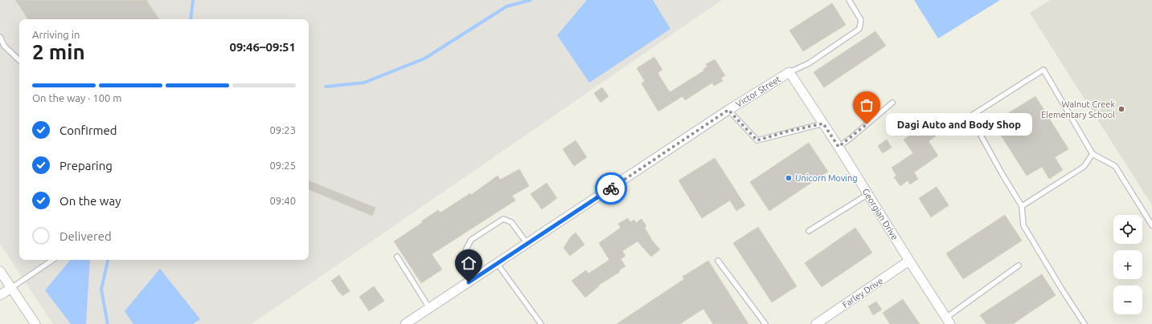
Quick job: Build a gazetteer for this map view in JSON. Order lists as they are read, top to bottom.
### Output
{
  "streets": {
    "street": ["Victor Street", "Georgian Drive", "Farley Drive"]
  },
  "crossings": [
    ["Victor Street", "Georgian Drive"],
    ["Georgian Drive", "Farley Drive"]
  ],
  "places": ["Walnut Creek Elementary School", "Dagi Auto and Body Shop", "Unicorn Moving"],
  "page": {
    "heading": ["2 min", "Arriving in", "09:46–09:51"],
    "bar": "On the way · 100 m",
    "list": [
      ["Confirmed", "09:23"],
      ["Preparing", "09:25"],
      ["On the way", "09:40"],
      "Delivered"
    ],
    "bubble": "Dagi Auto and Body Shop",
    "map_buttons": ["+", "−"]
  }
}
